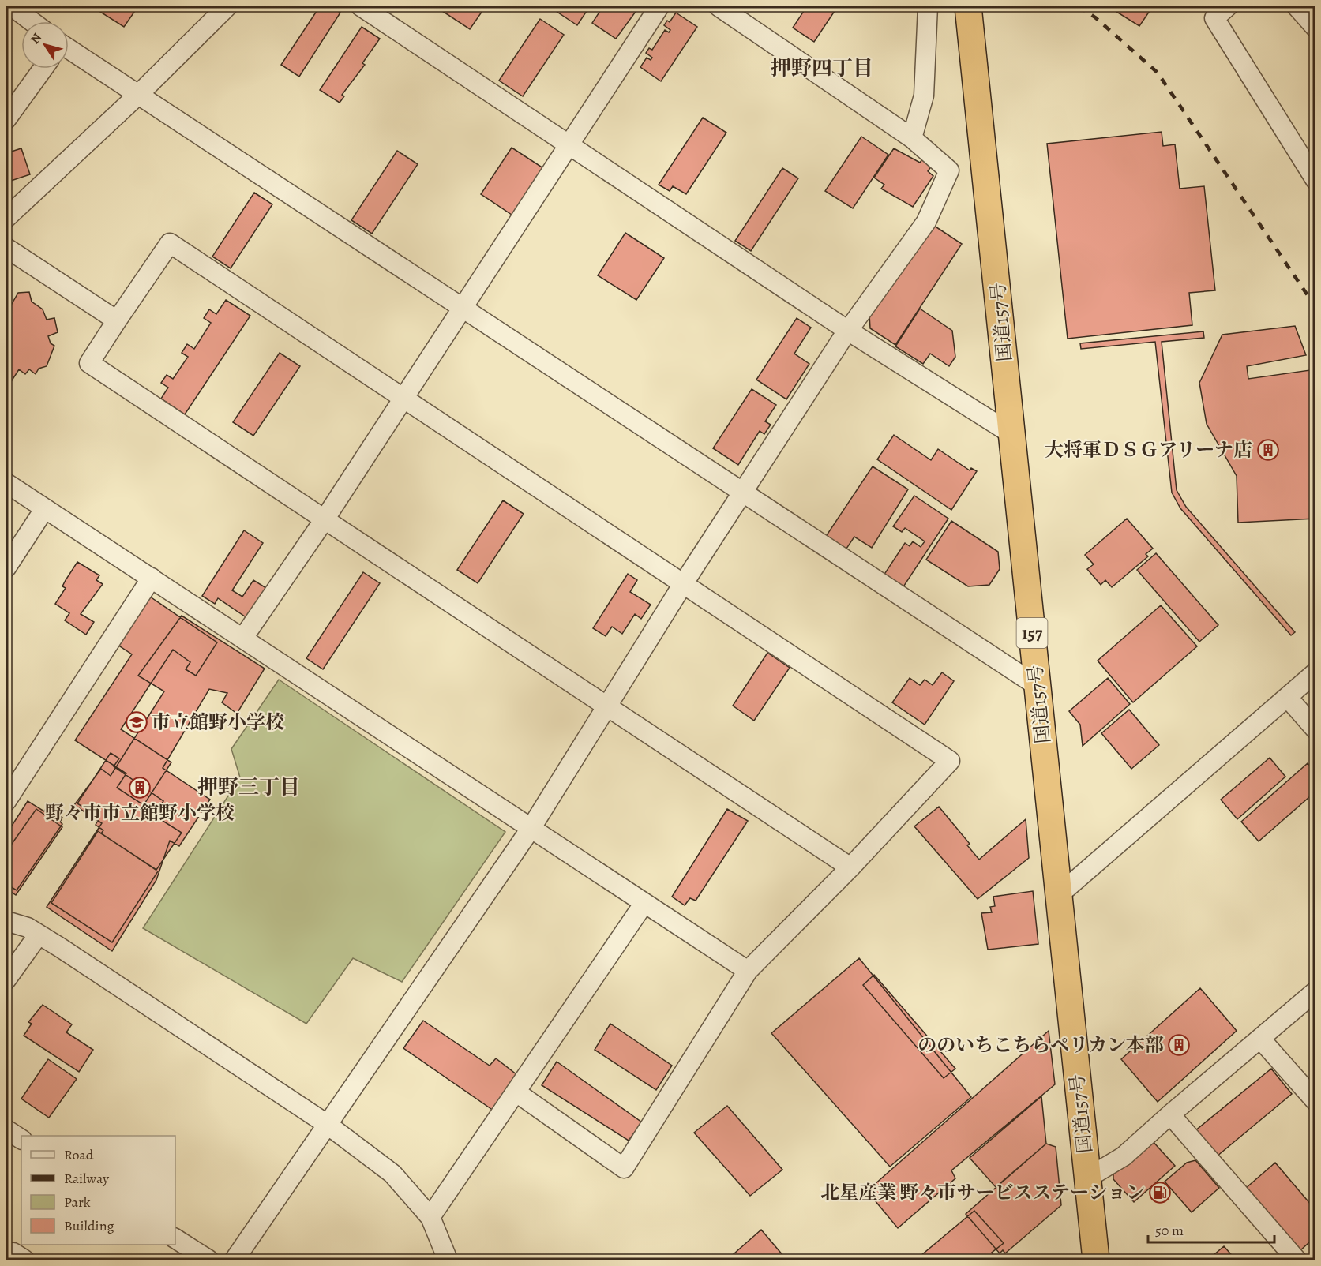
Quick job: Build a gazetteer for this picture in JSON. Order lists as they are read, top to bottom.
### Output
{
  "streets": {
    "highway": ["国道157号", "157"]
  },
  "districts": ["押野四丁目", "押野三丁目"],
  "places": {
    "building": ["大将軍ＤＳＧアリーナ店", "野々市市立館野小学校", "ののいちこちらペリカン本部"],
    "school or university": ["市立館野小学校"],
    "fuel station": ["北星産業 野々市サービスステーション"]
  },
  "legend": [
    "Road",
    "Railway",
    "Park",
    "Building"
  ],
  "scale_bar": "50 m",
  "north": "top left"
}
